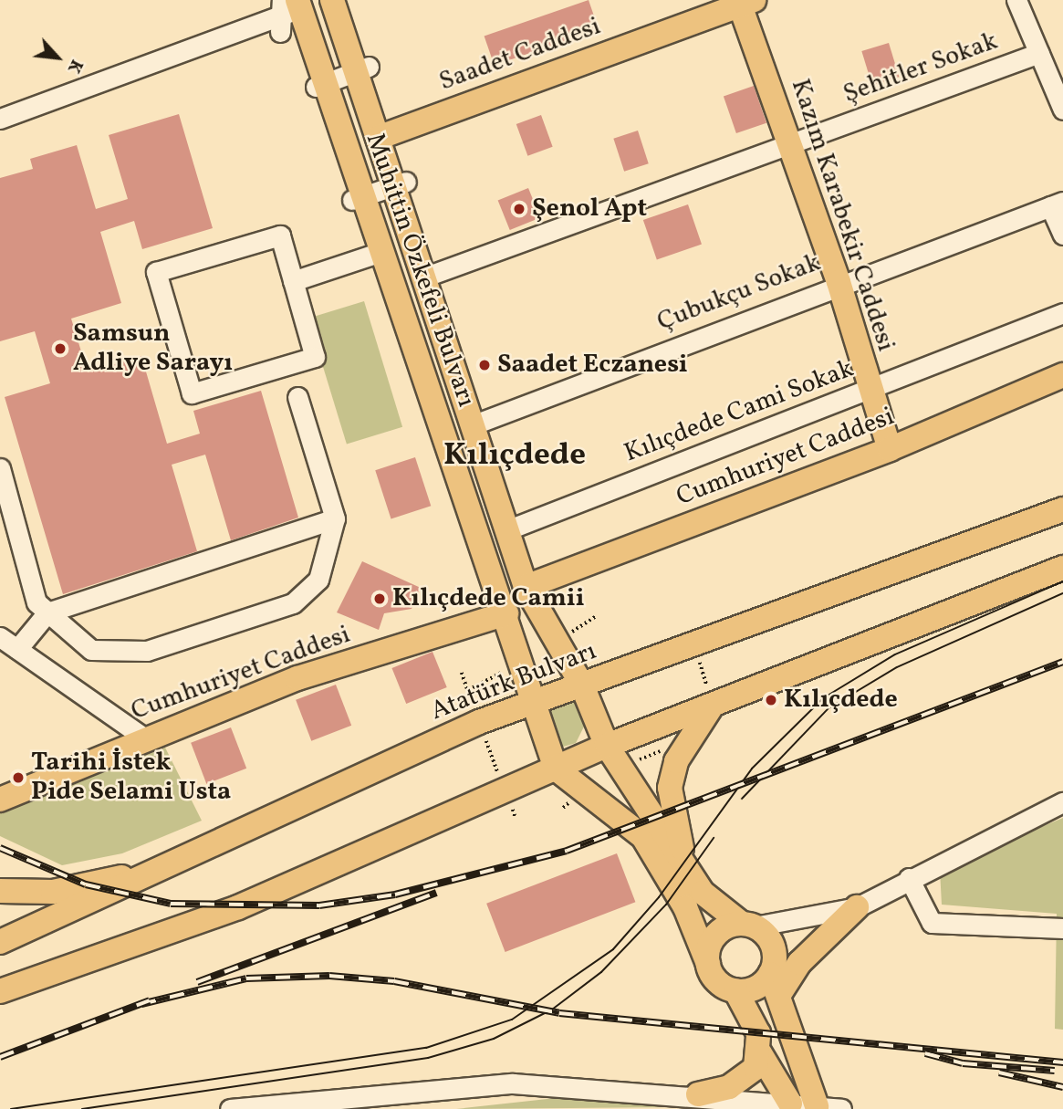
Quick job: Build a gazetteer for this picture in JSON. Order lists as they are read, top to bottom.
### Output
{
  "streets": {
    "main road": [
      "Saadet Caddesi",
      "Kazım Karabekir Caddesi",
      "Muhittin Özkefeli Bulvarı",
      "Cumhuriyet Caddesi",
      "Atatürk Bulvarı"
    ],
    "street": ["Şehitler Sokak", "Çubukçu Sokak", "Kılıçdede Cami Sokak"]
  },
  "crossings": [
    ["Saadet Caddesi", "Kazım Karabekir Caddesi"],
    ["Saadet Caddesi", "Muhittin Özkefeli Bulvarı"],
    ["Şehitler Sokak", "Kazım Karabekir Caddesi"],
    ["Şehitler Sokak", "Muhittin Özkefeli Bulvarı"],
    ["Kazım Karabekir Caddesi", "Çubukçu Sokak"],
    ["Kazım Karabekir Caddesi", "Kılıçdede Cami Sokak"],
    ["Kazım Karabekir Caddesi", "Cumhuriyet Caddesi"],
    ["Muhittin Özkefeli Bulvarı", "Çubukçu Sokak"],
    ["Muhittin Özkefeli Bulvarı", "Kılıçdede Cami Sokak"],
    ["Muhittin Özkefeli Bulvarı", "Cumhuriyet Caddesi"],
    ["Muhittin Özkefeli Bulvarı", "Atatürk Bulvarı"]
  ],
  "districts": ["Kılıçdede"],
  "places": [
    "Şenol Apt",
    "Samsun Adliye Sarayı",
    "Saadet Eczanesi",
    "Kılıçdede Camii",
    "Kılıçdede",
    "Tarihi İstek Pide Selami Usta"
  ],
  "north": "bottom right"
}
